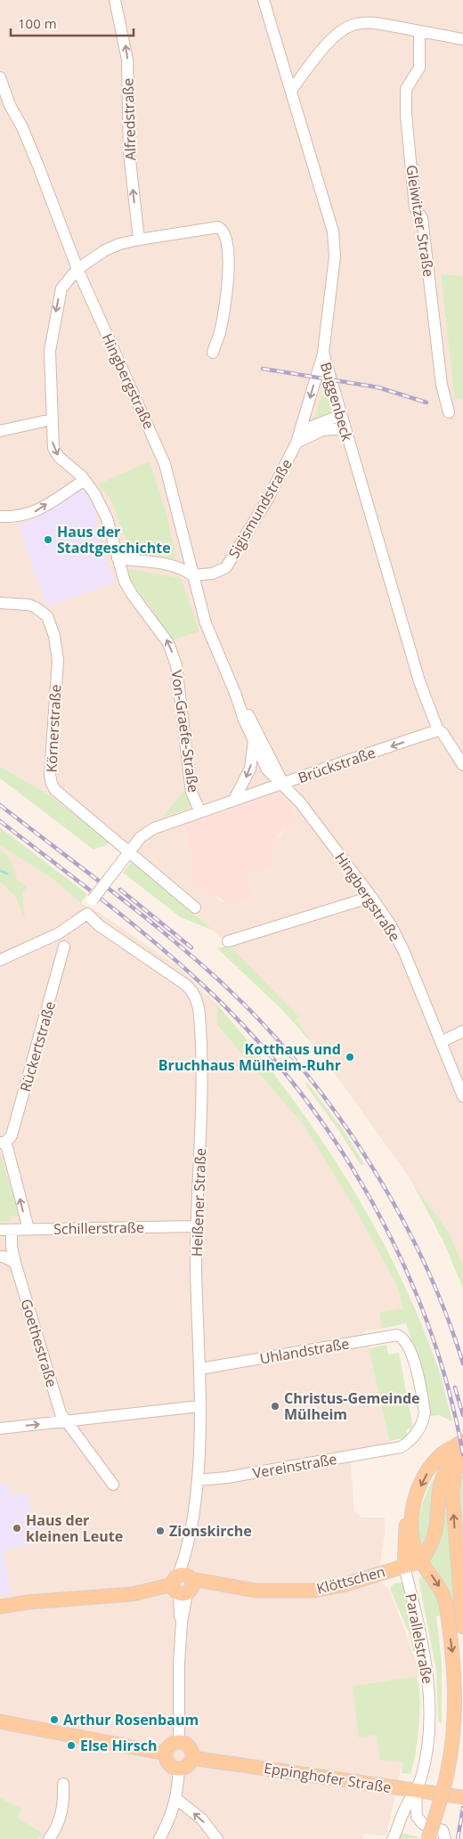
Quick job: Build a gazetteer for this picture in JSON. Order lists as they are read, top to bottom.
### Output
{
  "streets": {
    "main road": ["Klöttschen", "Eppinghofer Straße"],
    "street": [
      "Alfredstraße",
      "Gleiwitzer Straße",
      "Hingbergstraße",
      "Buggenbeck",
      "Sigismundstraße",
      "Körnerstraße",
      "Von-Graefe-Straße",
      "Brückstraße",
      "Rückertstraße",
      "Heißener Straße",
      "Schillerstraße",
      "Goethestraße",
      "Uhlandstraße",
      "Vereinstraße",
      "Parallelstraße"
    ]
  },
  "crossings": [
    ["Alfredstraße", "Von-Graefe-Straße"],
    ["Hingbergstraße", "Sigismundstraße"],
    ["Hingbergstraße", "Von-Graefe-Straße"],
    ["Hingbergstraße", "Brückstraße"],
    ["Buggenbeck", "Sigismundstraße"],
    ["Buggenbeck", "Brückstraße"],
    ["Körnerstraße", "Brückstraße"],
    ["Von-Graefe-Straße", "Brückstraße"],
    ["Brückstraße", "Heißener Straße"],
    ["Heißener Straße", "Schillerstraße"],
    ["Heißener Straße", "Uhlandstraße"],
    ["Heißener Straße", "Vereinstraße"],
    ["Heißener Straße", "Klöttschen"],
    ["Heißener Straße", "Eppinghofer Straße"],
    ["Schillerstraße", "Goethestraße"],
    ["Uhlandstraße", "Vereinstraße"],
    ["Klöttschen", "Parallelstraße"],
    ["Parallelstraße", "Eppinghofer Straße"]
  ],
  "one_way": ["Alfredstraße", "Brückstraße"],
  "places": [
    "Haus der Stadtgeschichte",
    "Kotthaus und Bruchhaus Mülheim-Ruhr",
    "Christus-Gemeinde Mülheim",
    "Haus der kleinen Leute",
    "Zionskirche",
    "Arthur Rosenbaum",
    "Else Hirsch"
  ],
  "scale_bar": "100 m"
}
